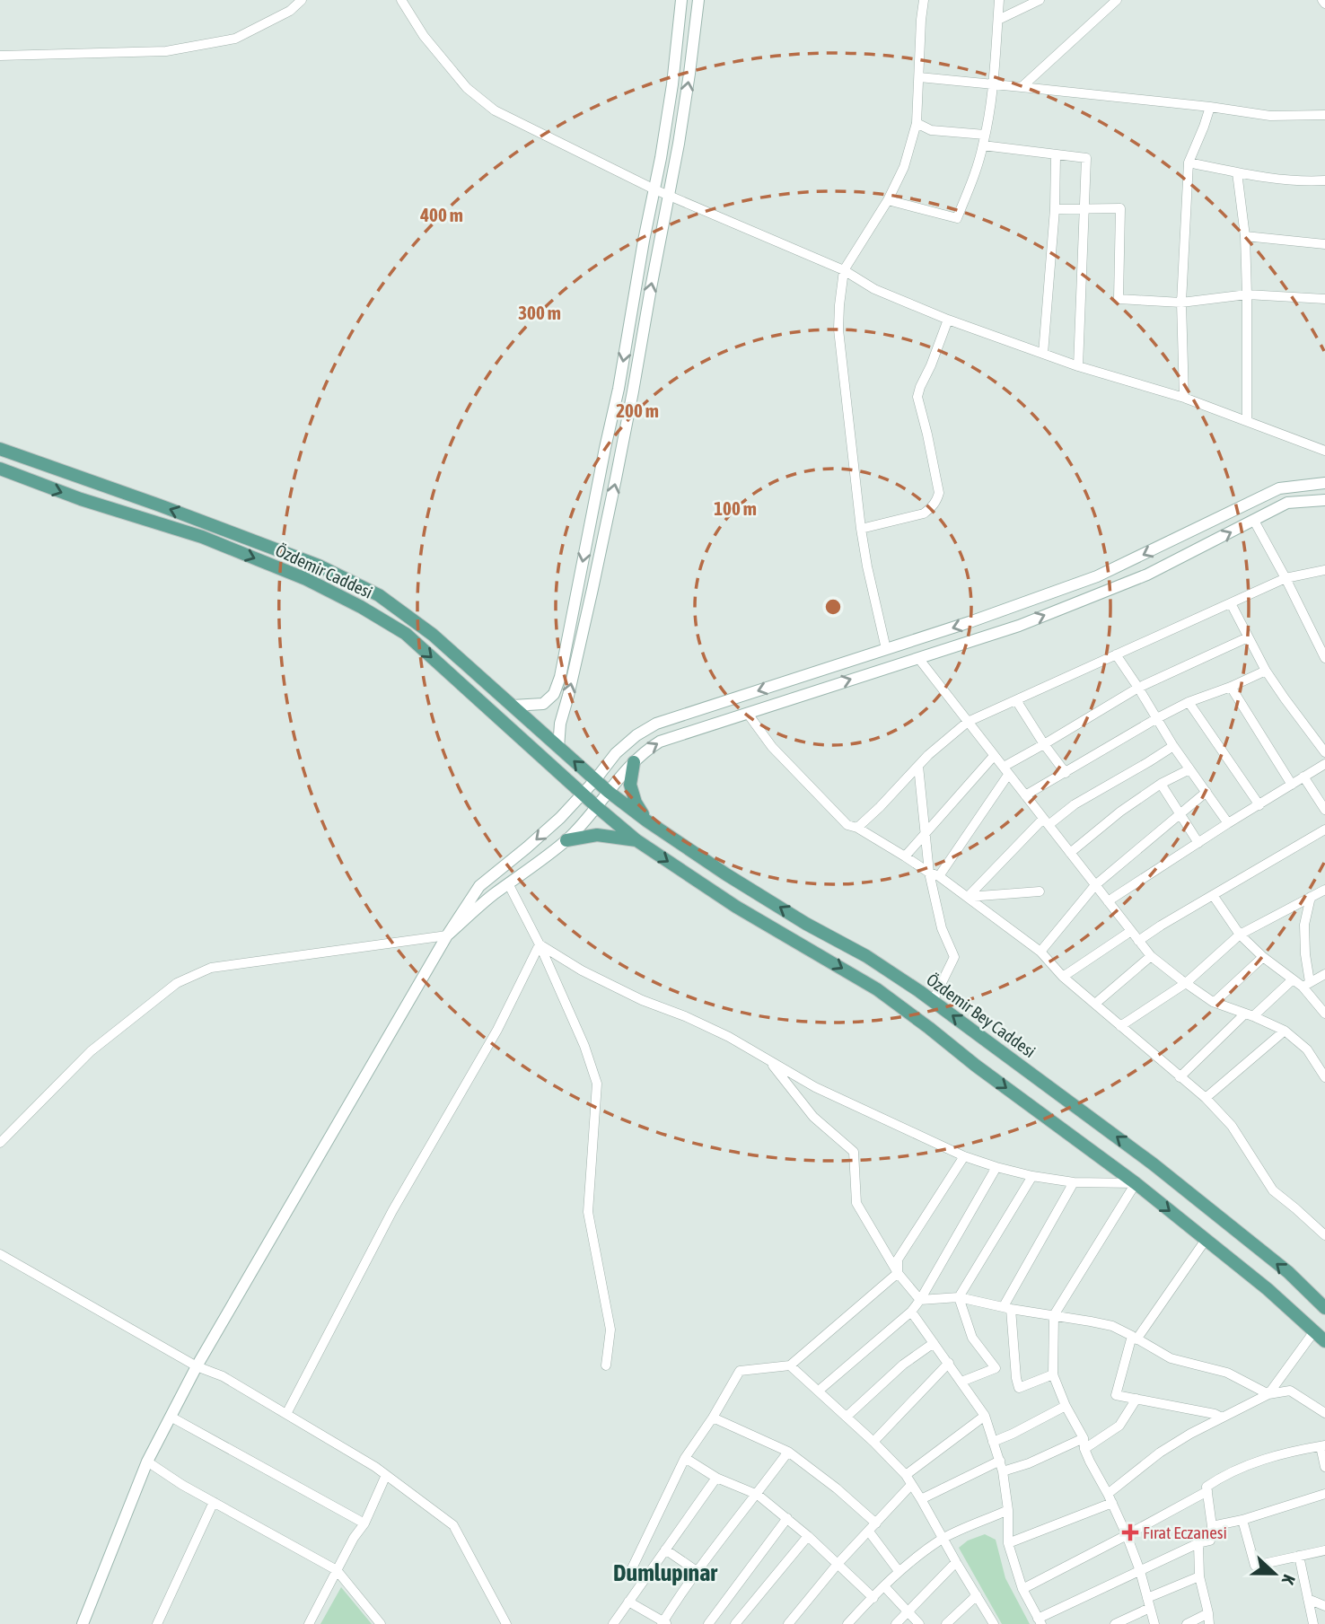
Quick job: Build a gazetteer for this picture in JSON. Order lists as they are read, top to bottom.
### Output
{
  "streets": {
    "main road": ["Özdemir Caddesi", "Özdemir Bey Caddesi"]
  },
  "crossings": [
    ["Özdemir Caddesi", "Özdemir Bey Caddesi"]
  ],
  "one_way": ["Özdemir Bey Caddesi"],
  "districts": ["Dumlupınar"],
  "places": {
    "health": ["Fırat Eczanesi"]
  },
  "north": "right",
  "rings": [
    "400 m",
    "300 m",
    "200 m",
    "100 m"
  ]
}
